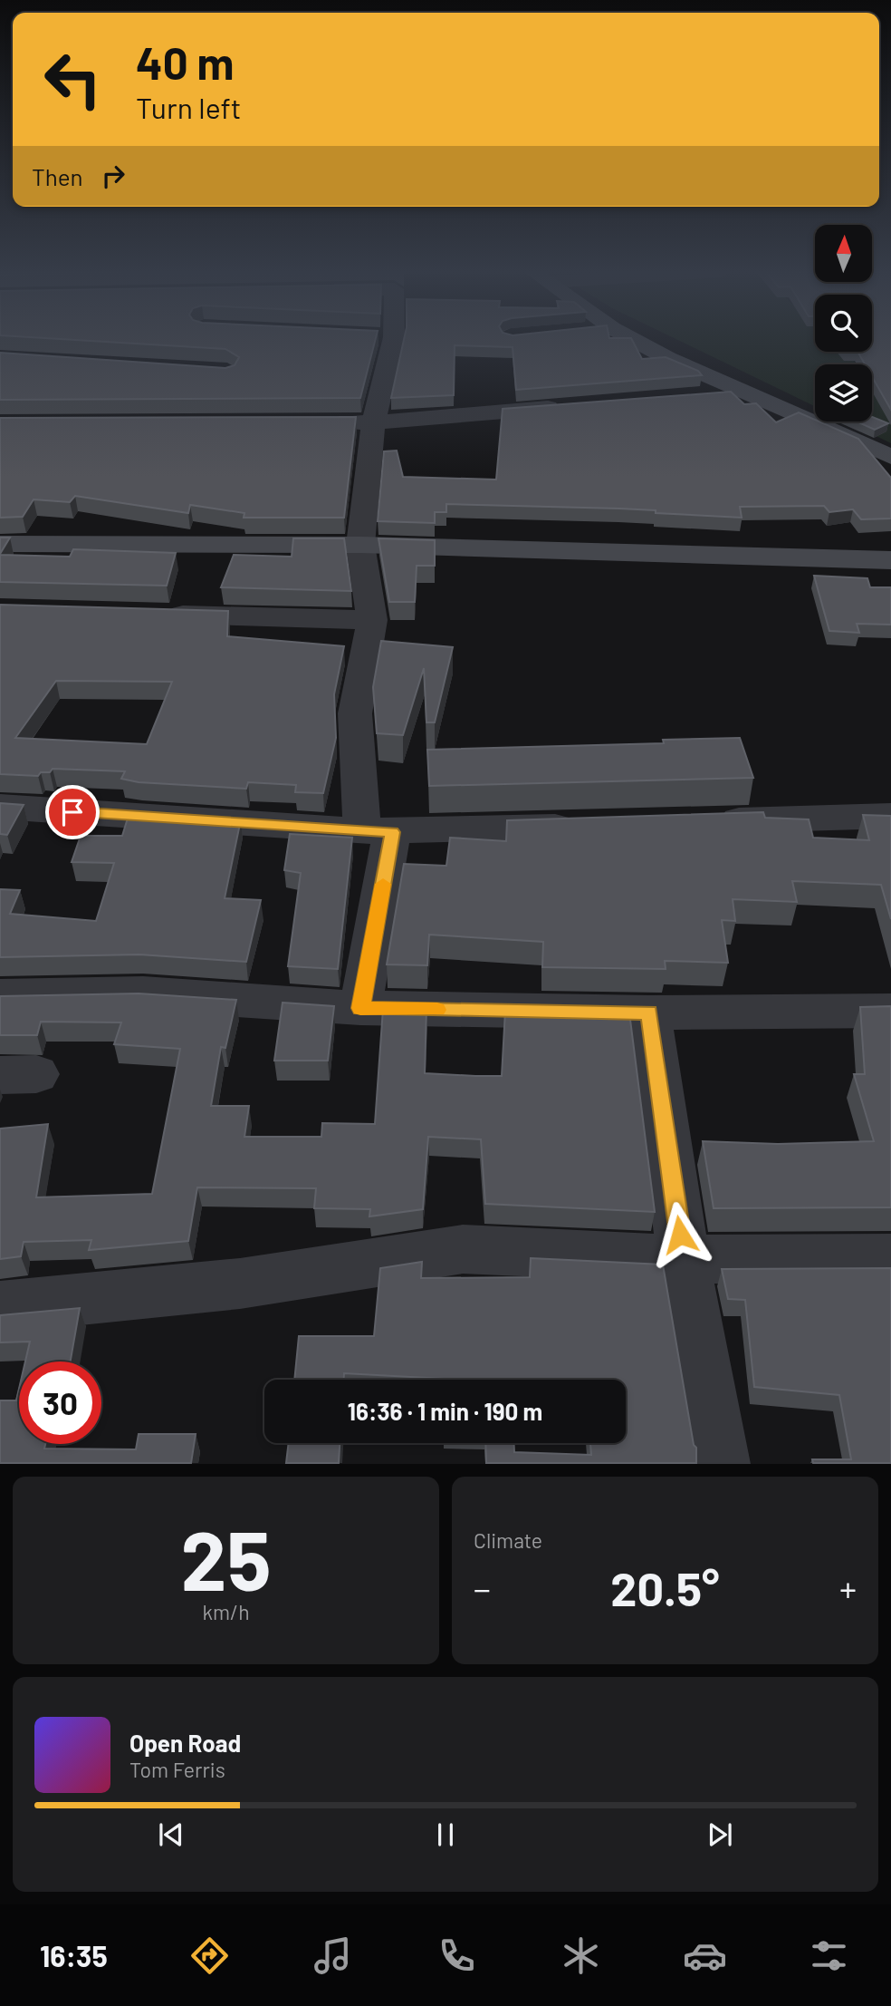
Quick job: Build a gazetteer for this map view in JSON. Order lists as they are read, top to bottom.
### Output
{
  "north": "top",
  "page": {
    "turn": ["40 m", "Turn left"],
    "then": "Then",
    "limit": "30",
    "trip": "16:36 · 1 min · 190 m",
    "tile": [
      ["25", "km/h"],
      "Climate"
    ],
    "heat": ["−", "20.5°", "+"],
    "song": ["Open Road", "Tom Ferris"],
    "tabs": "16:35"
  }
}
